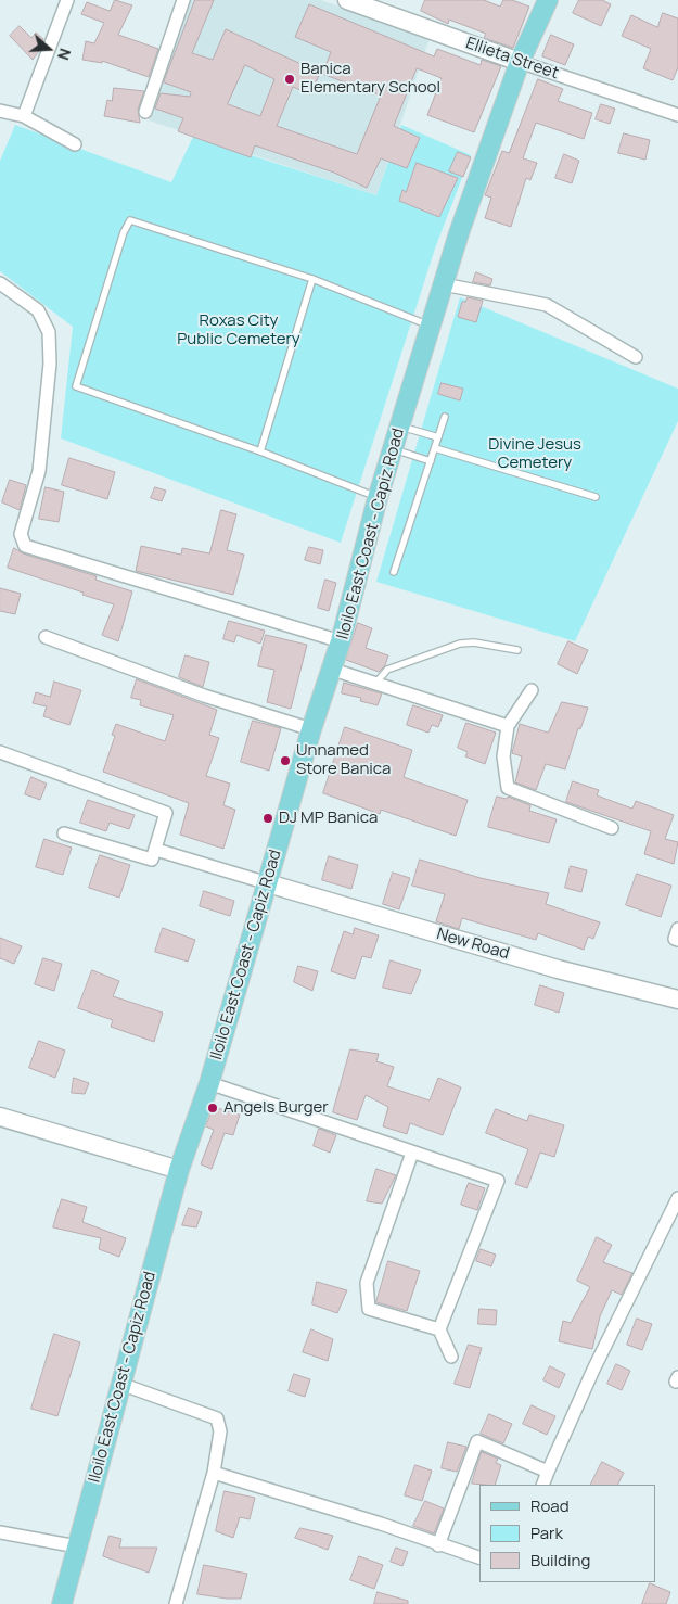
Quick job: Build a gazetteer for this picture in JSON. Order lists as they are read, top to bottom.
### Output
{
  "streets": {
    "main road": ["Iloilo East Coast - Capiz Road"],
    "street": ["Ellieta Street", "New Road"]
  },
  "crossings": [
    ["Ellieta Street", "Iloilo East Coast - Capiz Road"],
    ["Iloilo East Coast - Capiz Road", "New Road"]
  ],
  "parks": ["Roxas City Public Cemetery", "Divine Jesus Cemetery"],
  "places": [
    "Banica Elementary School",
    "Unnamed Store Banica",
    "DJ MP Banica",
    "Angels Burger"
  ],
  "legend": ["Road", "Park", "Building"],
  "north": "right"
}
